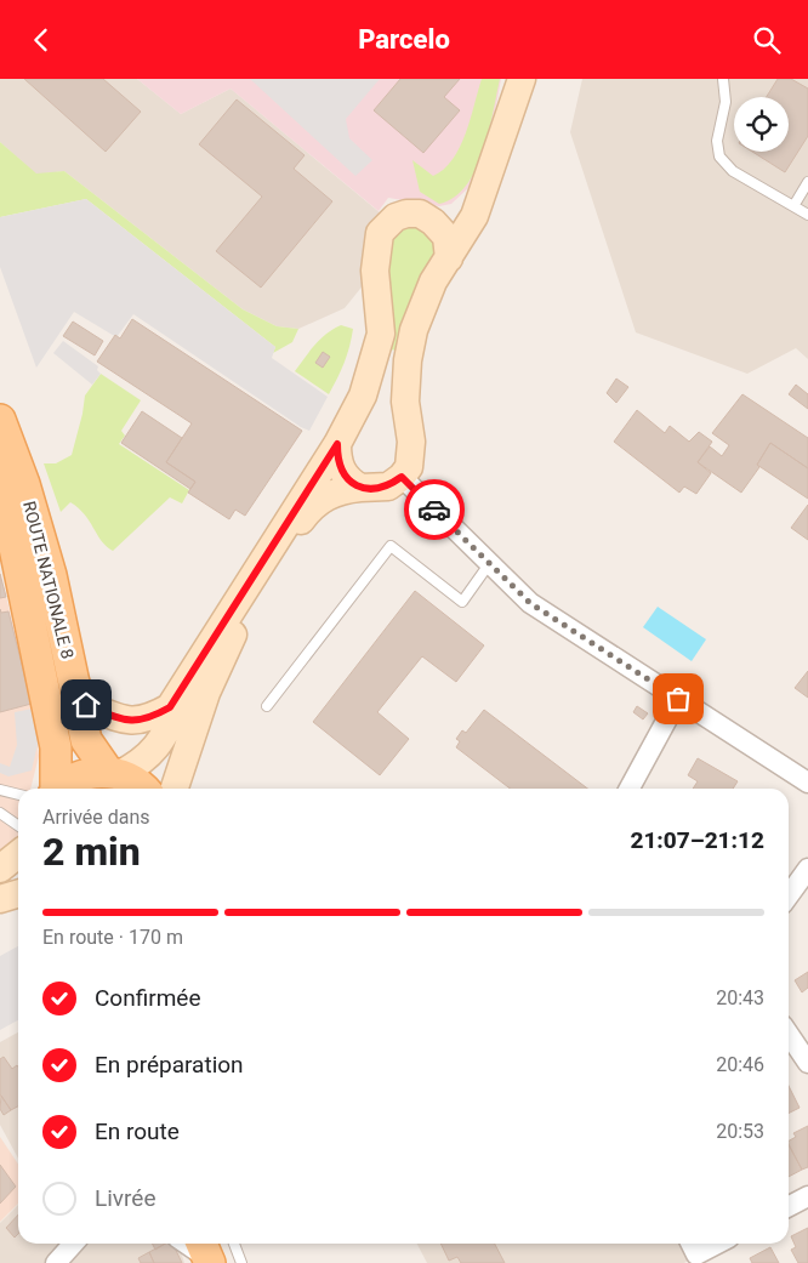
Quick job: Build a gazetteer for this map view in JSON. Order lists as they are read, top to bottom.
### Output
{
  "streets": {
    "main road": ["ROUTE NATIONALE 8"]
  },
  "page": {
    "header": "Parcelo",
    "heading": ["2 min", "Arrivée dans", "21:07–21:12"],
    "bar": "En route · 170 m",
    "list": [
      ["Confirmée", "20:43"],
      ["En préparation", "20:46"],
      ["En route", "20:53"],
      "Livrée"
    ]
  }
}
